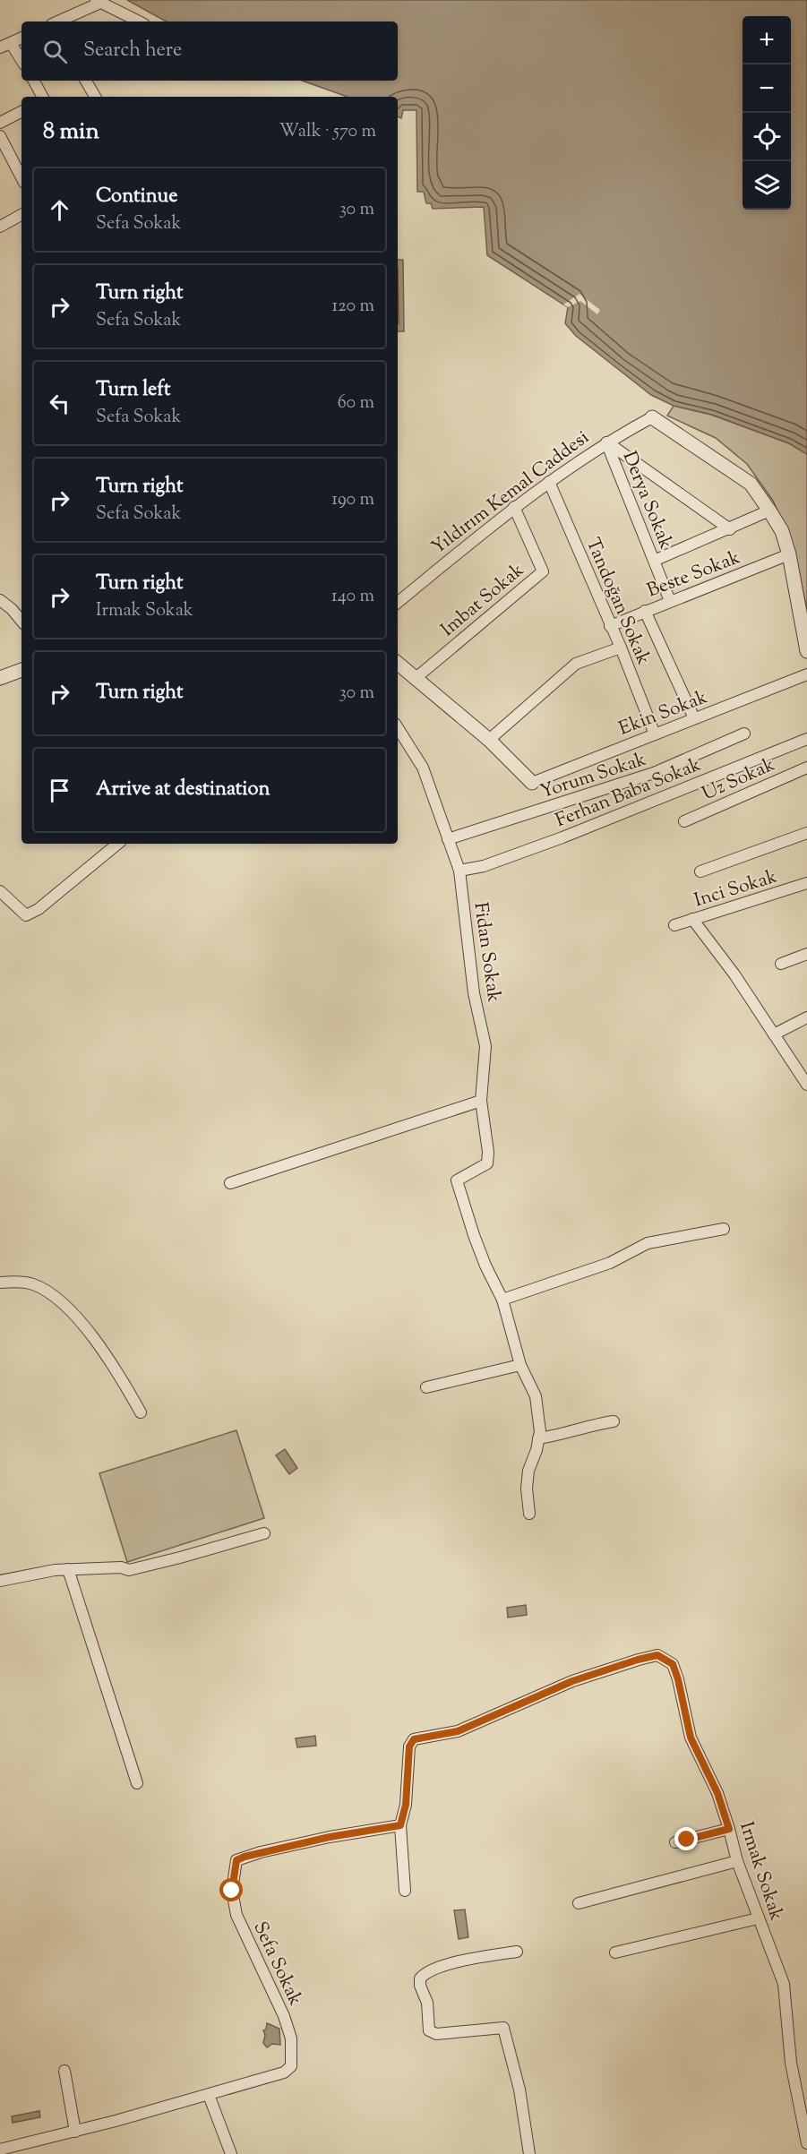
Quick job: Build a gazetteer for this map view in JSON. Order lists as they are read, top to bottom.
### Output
{
  "streets": {
    "street": [
      "Yıldırım Kemal Caddesi",
      "Derya Sokak",
      "Beste Sokak",
      "Imbat Sokak",
      "Tandoğan Sokak",
      "Ekin Sokak",
      "Yorum Sokak",
      "Uz Sokak",
      "Ferhan Baba Sokak",
      "Inci Sokak",
      "Fidan Sokak",
      "Irmak Sokak",
      "Sefa Sokak"
    ]
  },
  "crossings": [
    ["Yıldırım Kemal Caddesi", "Derya Sokak"],
    ["Yıldırım Kemal Caddesi", "Imbat Sokak"],
    ["Yıldırım Kemal Caddesi", "Tandoğan Sokak"],
    ["Derya Sokak", "Beste Sokak"],
    ["Beste Sokak", "Tandoğan Sokak"],
    ["Tandoğan Sokak", "Ekin Sokak"],
    ["Yorum Sokak", "Fidan Sokak"],
    ["Ferhan Baba Sokak", "Fidan Sokak"],
    ["Irmak Sokak", "Sefa Sokak"]
  ],
  "page": {
    "map_buttons": ["+", "−"],
    "search": "Search here",
    "heading": ["8 min", "Walk · 570 m"],
    "list": [
      ["Continue", "Sefa Sokak", "30 m"],
      ["Turn right", "Sefa Sokak", "120 m"],
      ["Turn left", "Sefa Sokak", "60 m"],
      ["Turn right", "Sefa Sokak", "190 m"],
      ["Turn right", "Irmak Sokak", "140 m"],
      ["Turn right", "30 m"],
      "Arrive at destination"
    ]
  }
}
